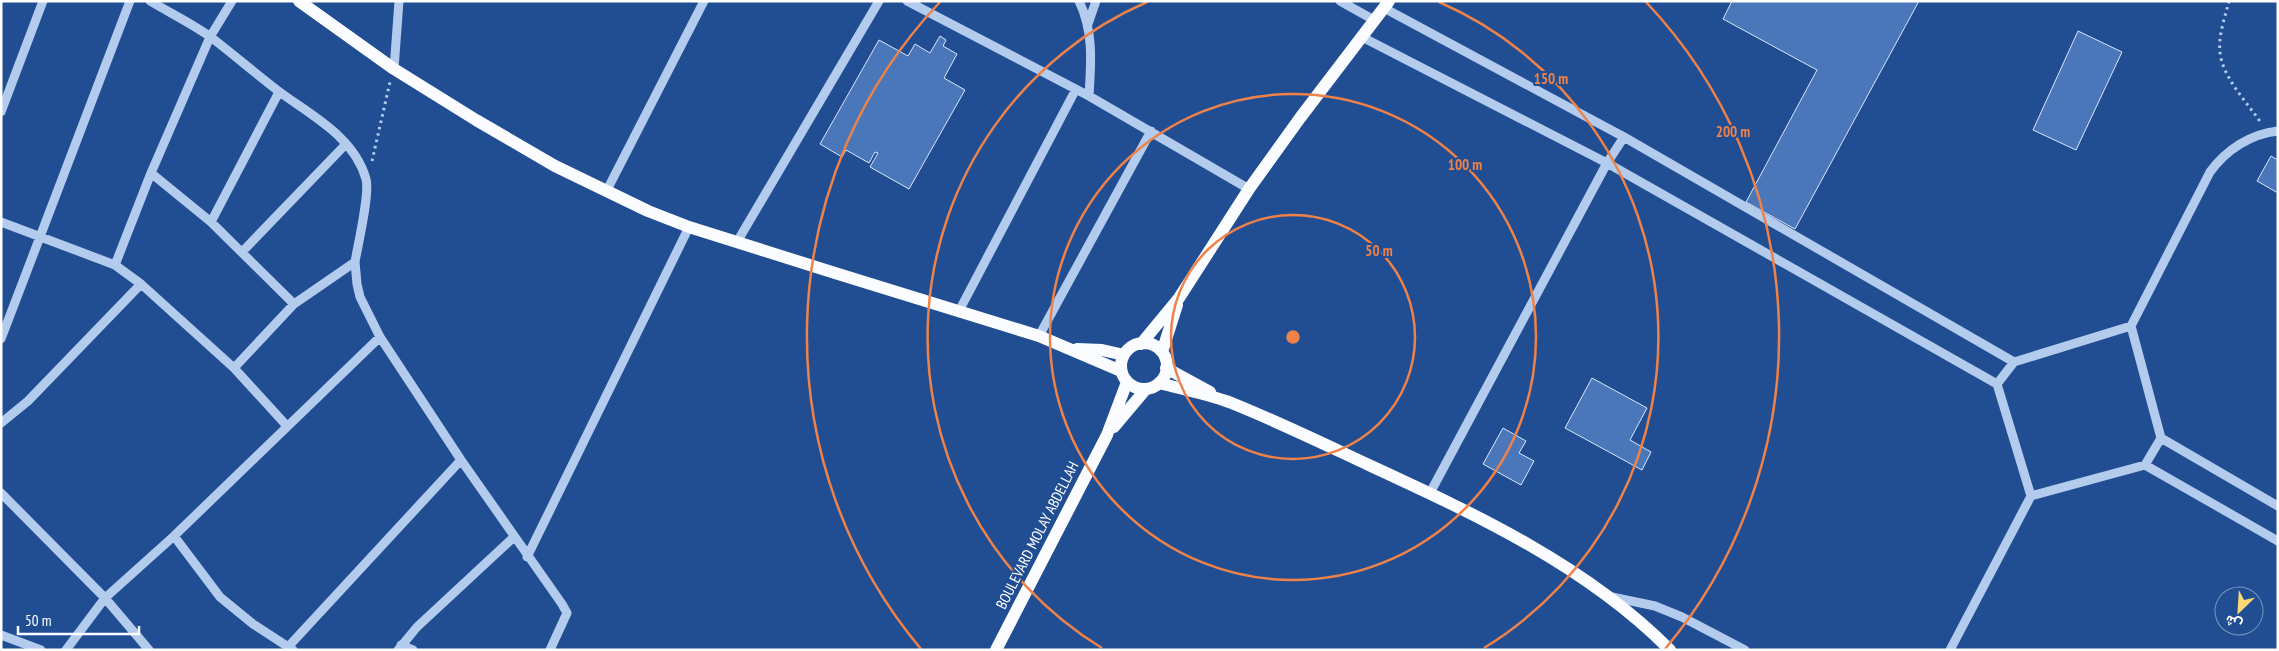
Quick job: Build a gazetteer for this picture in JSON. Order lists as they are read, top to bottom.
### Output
{
  "streets": {
    "main road": ["BOULEVARD MOLAY ABDELLAH"]
  },
  "scale_bar": "50 m",
  "north": "bottom left",
  "rings": [
    "150 m",
    "200 m",
    "100 m",
    "50 m"
  ]
}
